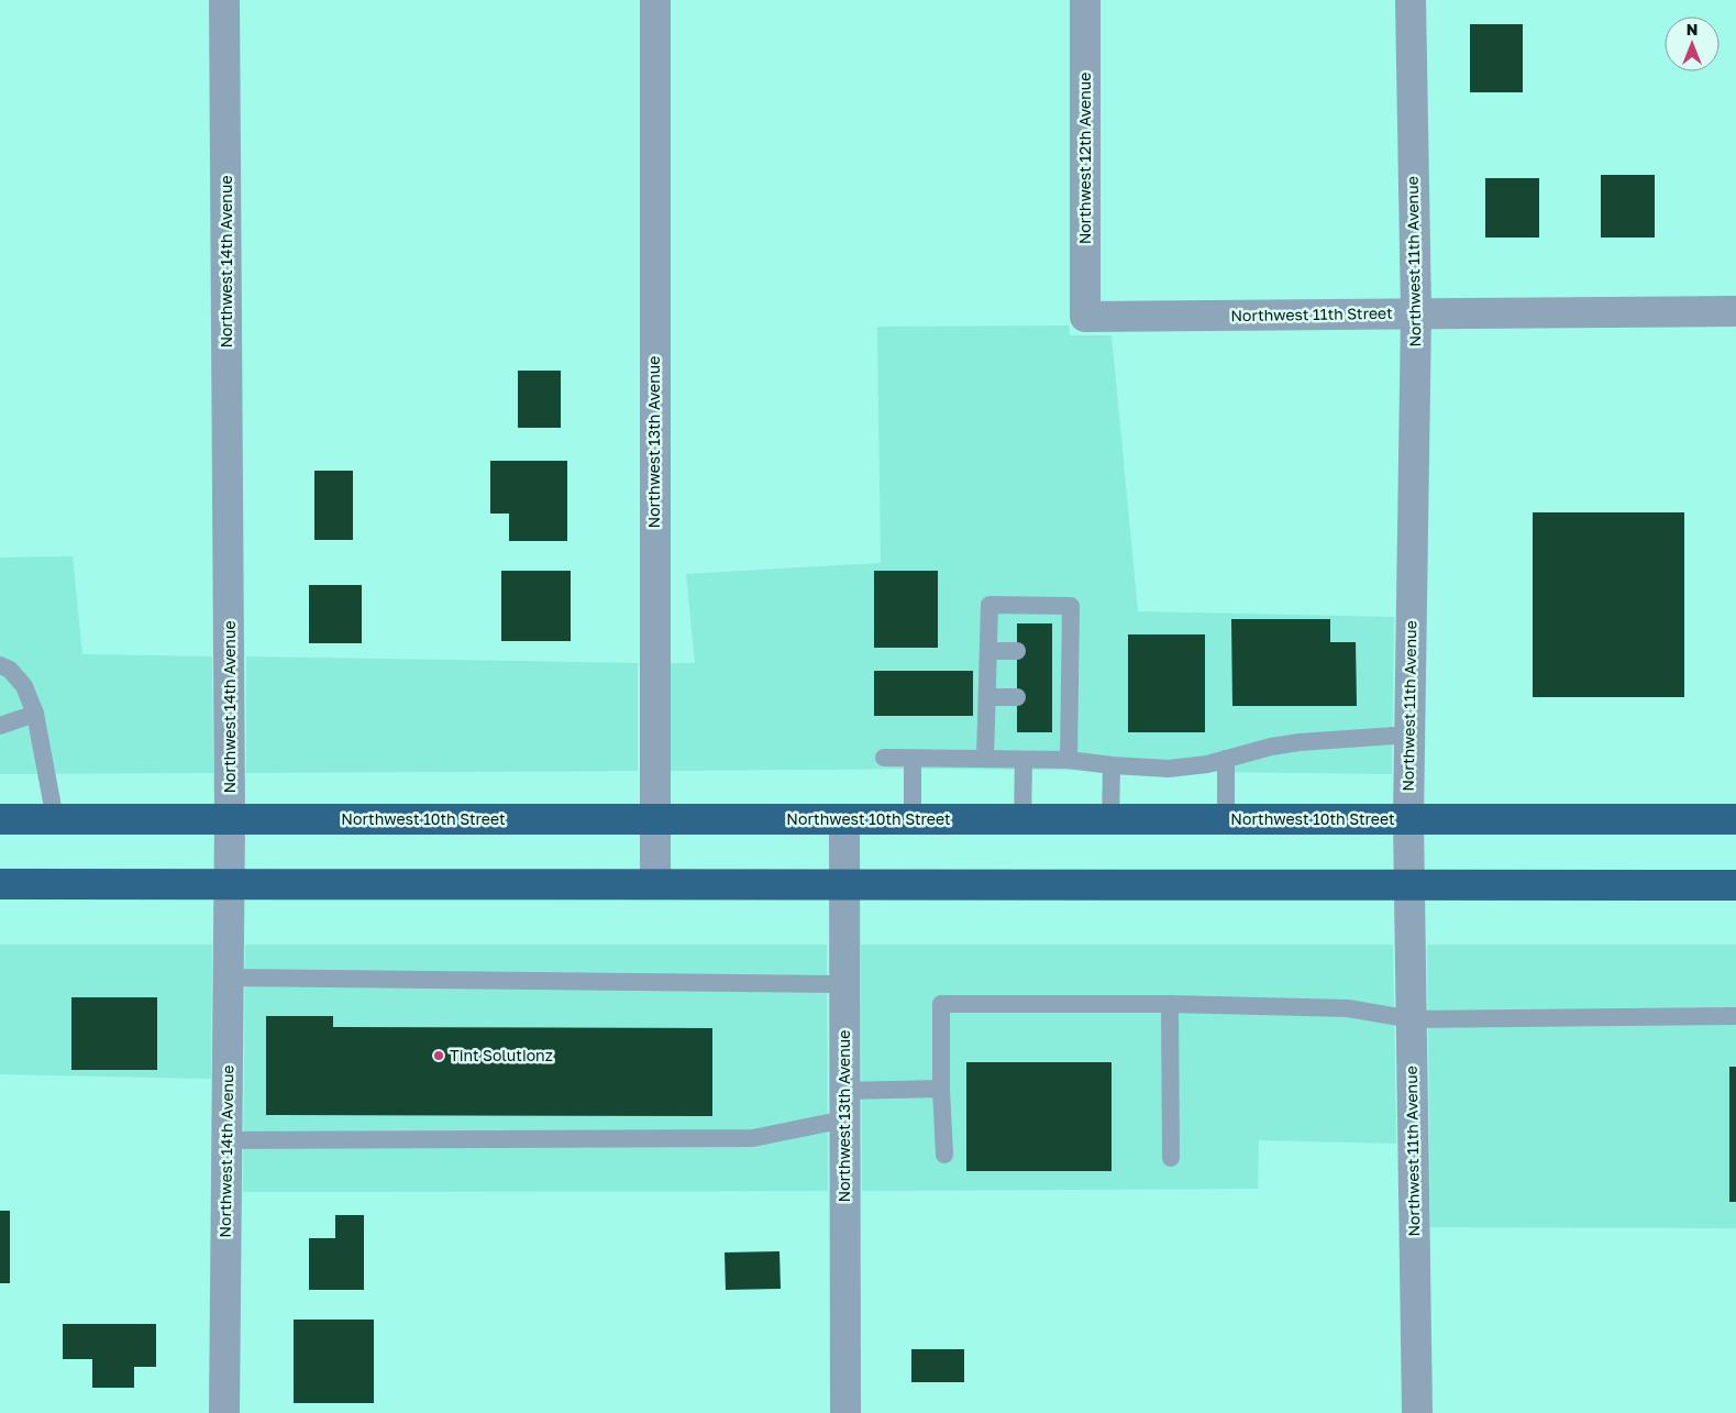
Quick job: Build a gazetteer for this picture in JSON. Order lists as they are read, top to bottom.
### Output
{
  "streets": {
    "highway": ["Northwest 10th Street"],
    "street": [
      "Northwest 12th Avenue",
      "Northwest 14th Avenue",
      "Northwest 11th Avenue",
      "Northwest 11th Street",
      "Northwest 13th Avenue"
    ]
  },
  "crossings": [
    ["Northwest 12th Avenue", "Northwest 11th Street"],
    ["Northwest 14th Avenue", "Northwest 10th Street"],
    ["Northwest 11th Avenue", "Northwest 11th Street"],
    ["Northwest 11th Avenue", "Northwest 10th Street"],
    ["Northwest 13th Avenue", "Northwest 10th Street"]
  ],
  "places": ["Tint Solutionz"],
  "north": "top"
}
